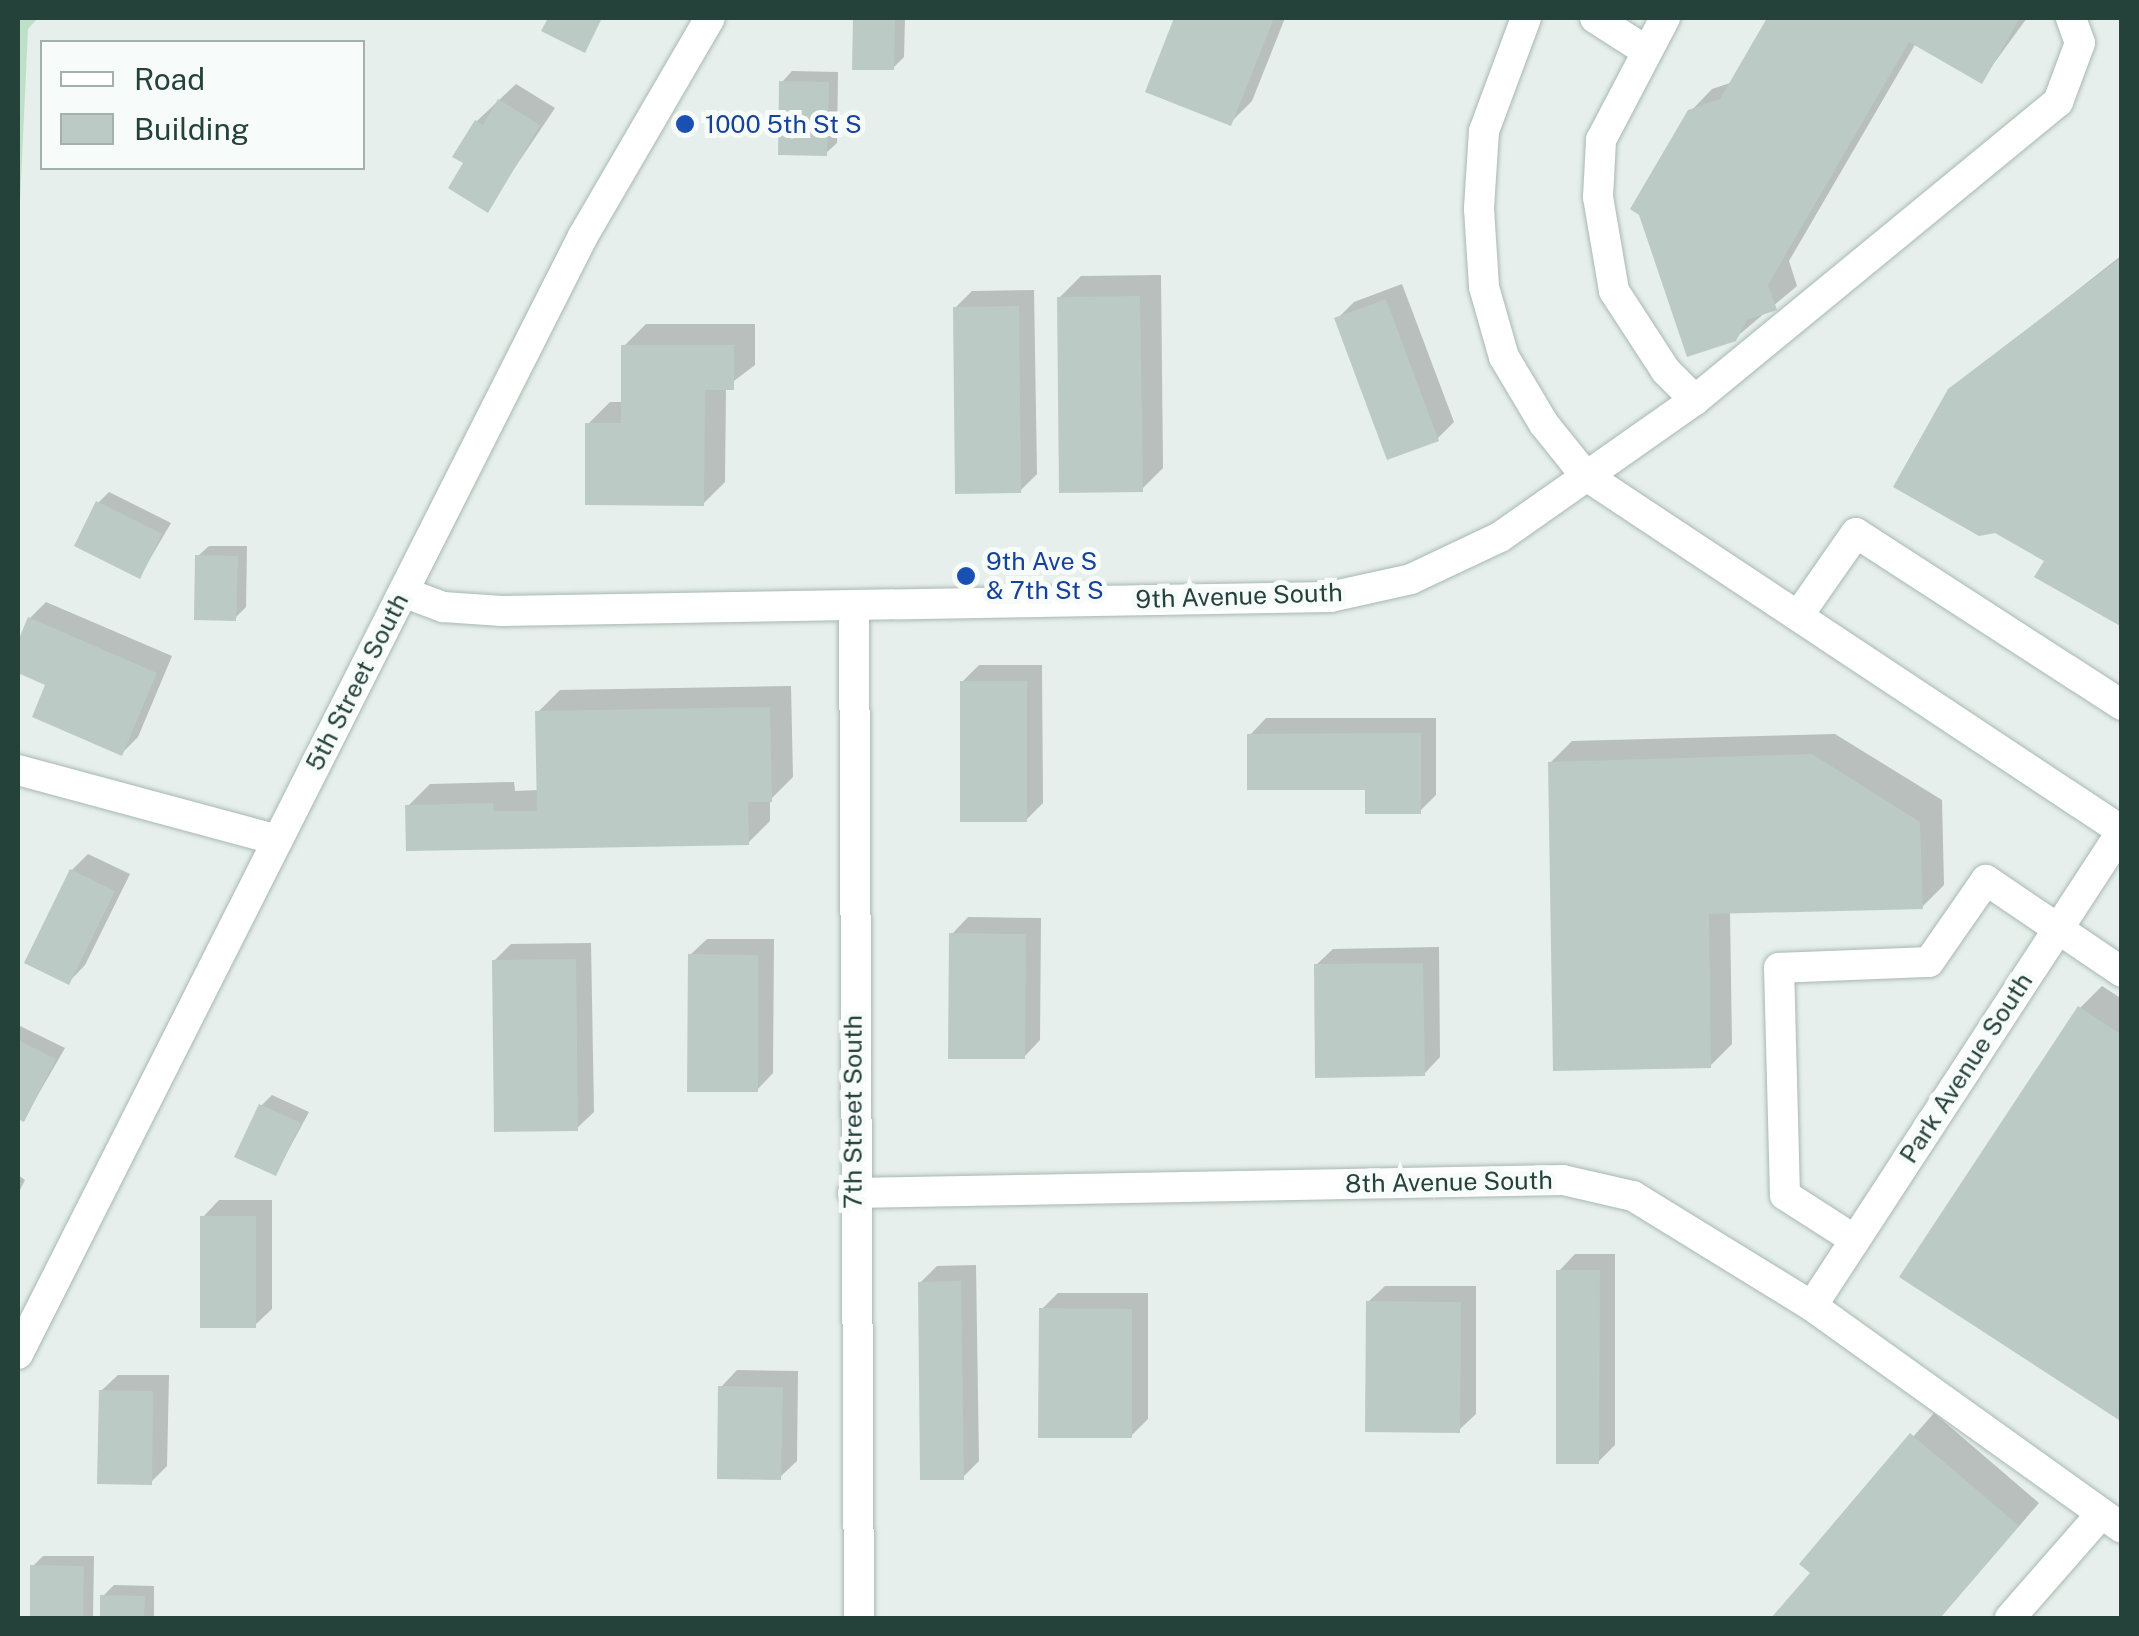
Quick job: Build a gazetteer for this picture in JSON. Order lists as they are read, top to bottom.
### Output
{
  "streets": {
    "street": [
      "9th Avenue South",
      "5th Street South",
      "Park Avenue South",
      "7th Street South",
      "8th Avenue South"
    ]
  },
  "crossings": [
    ["9th Avenue South", "5th Street South"],
    ["9th Avenue South", "7th Street South"],
    ["Park Avenue South", "8th Avenue South"],
    ["7th Street South", "8th Avenue South"]
  ],
  "places": ["1000 5th St S", "9th Ave S & 7th St S"],
  "legend": ["Road", "Building"]
}
